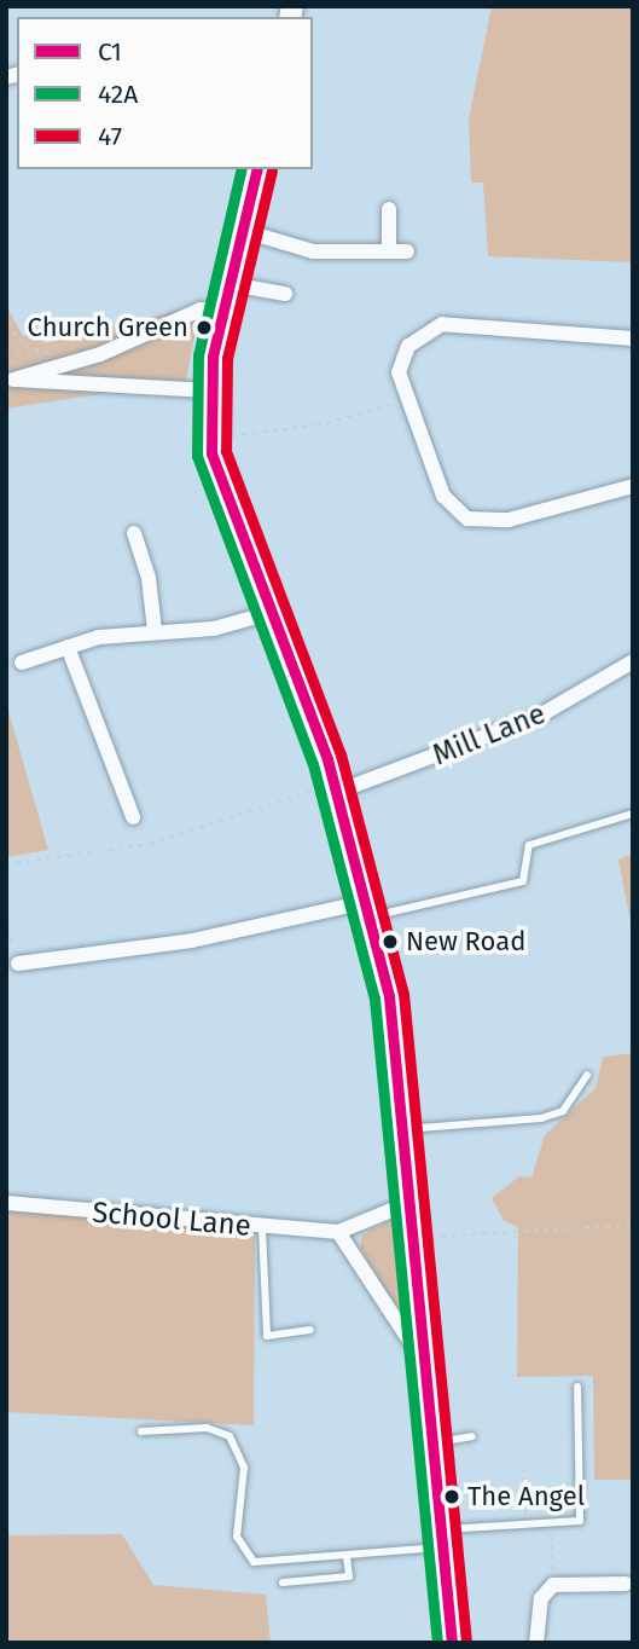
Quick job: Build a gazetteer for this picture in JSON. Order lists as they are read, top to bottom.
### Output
{
  "streets": {
    "street": ["Mill Lane", "School Lane"]
  },
  "places": ["Church Green", "New Road", "The Angel"],
  "lines": ["transit line C1", "transit line 42A", "transit line 47"],
  "legend": ["C1", "42A", "47"]
}
